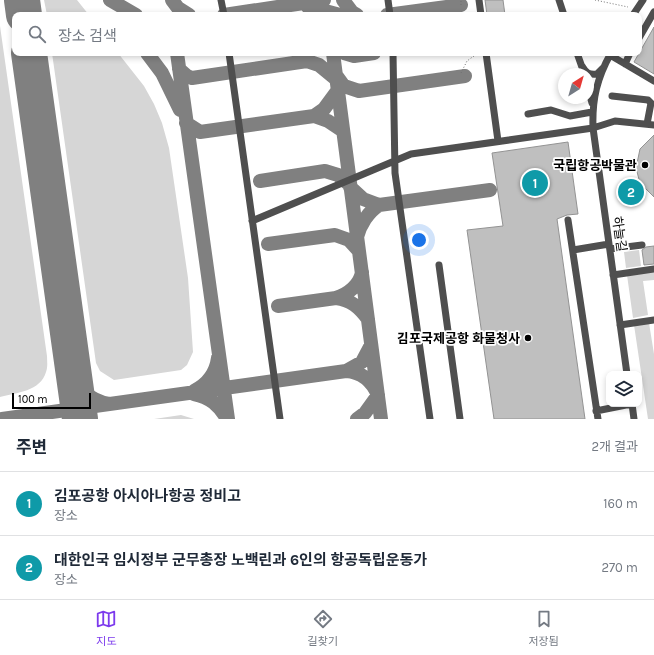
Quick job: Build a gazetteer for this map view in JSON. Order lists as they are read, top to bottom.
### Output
{
  "streets": {
    "lane": ["하늘길"]
  },
  "places": ["국립항공박물관", "김포국제공항 화물청사"],
  "scale_bar": "100 m",
  "north": "top right",
  "page": {
    "search": "장소 검색",
    "pins": ["1", "2"],
    "scale": "100 m",
    "heading": ["주변", "2개 결과"],
    "list": [
      {
        "mark": "1",
        "name": "김포공항 아시아나항공 정비고",
        "note": "장소",
        "value": "160 m"
      },
      {
        "mark": "2",
        "name": "대한인국 임시정부 군무총장 노백린과 6인의 항공독립운동가",
        "note": "장소",
        "value": "270 m"
      }
    ],
    "nav": ["지도", "길찾기", "저장됨"]
  }
}
